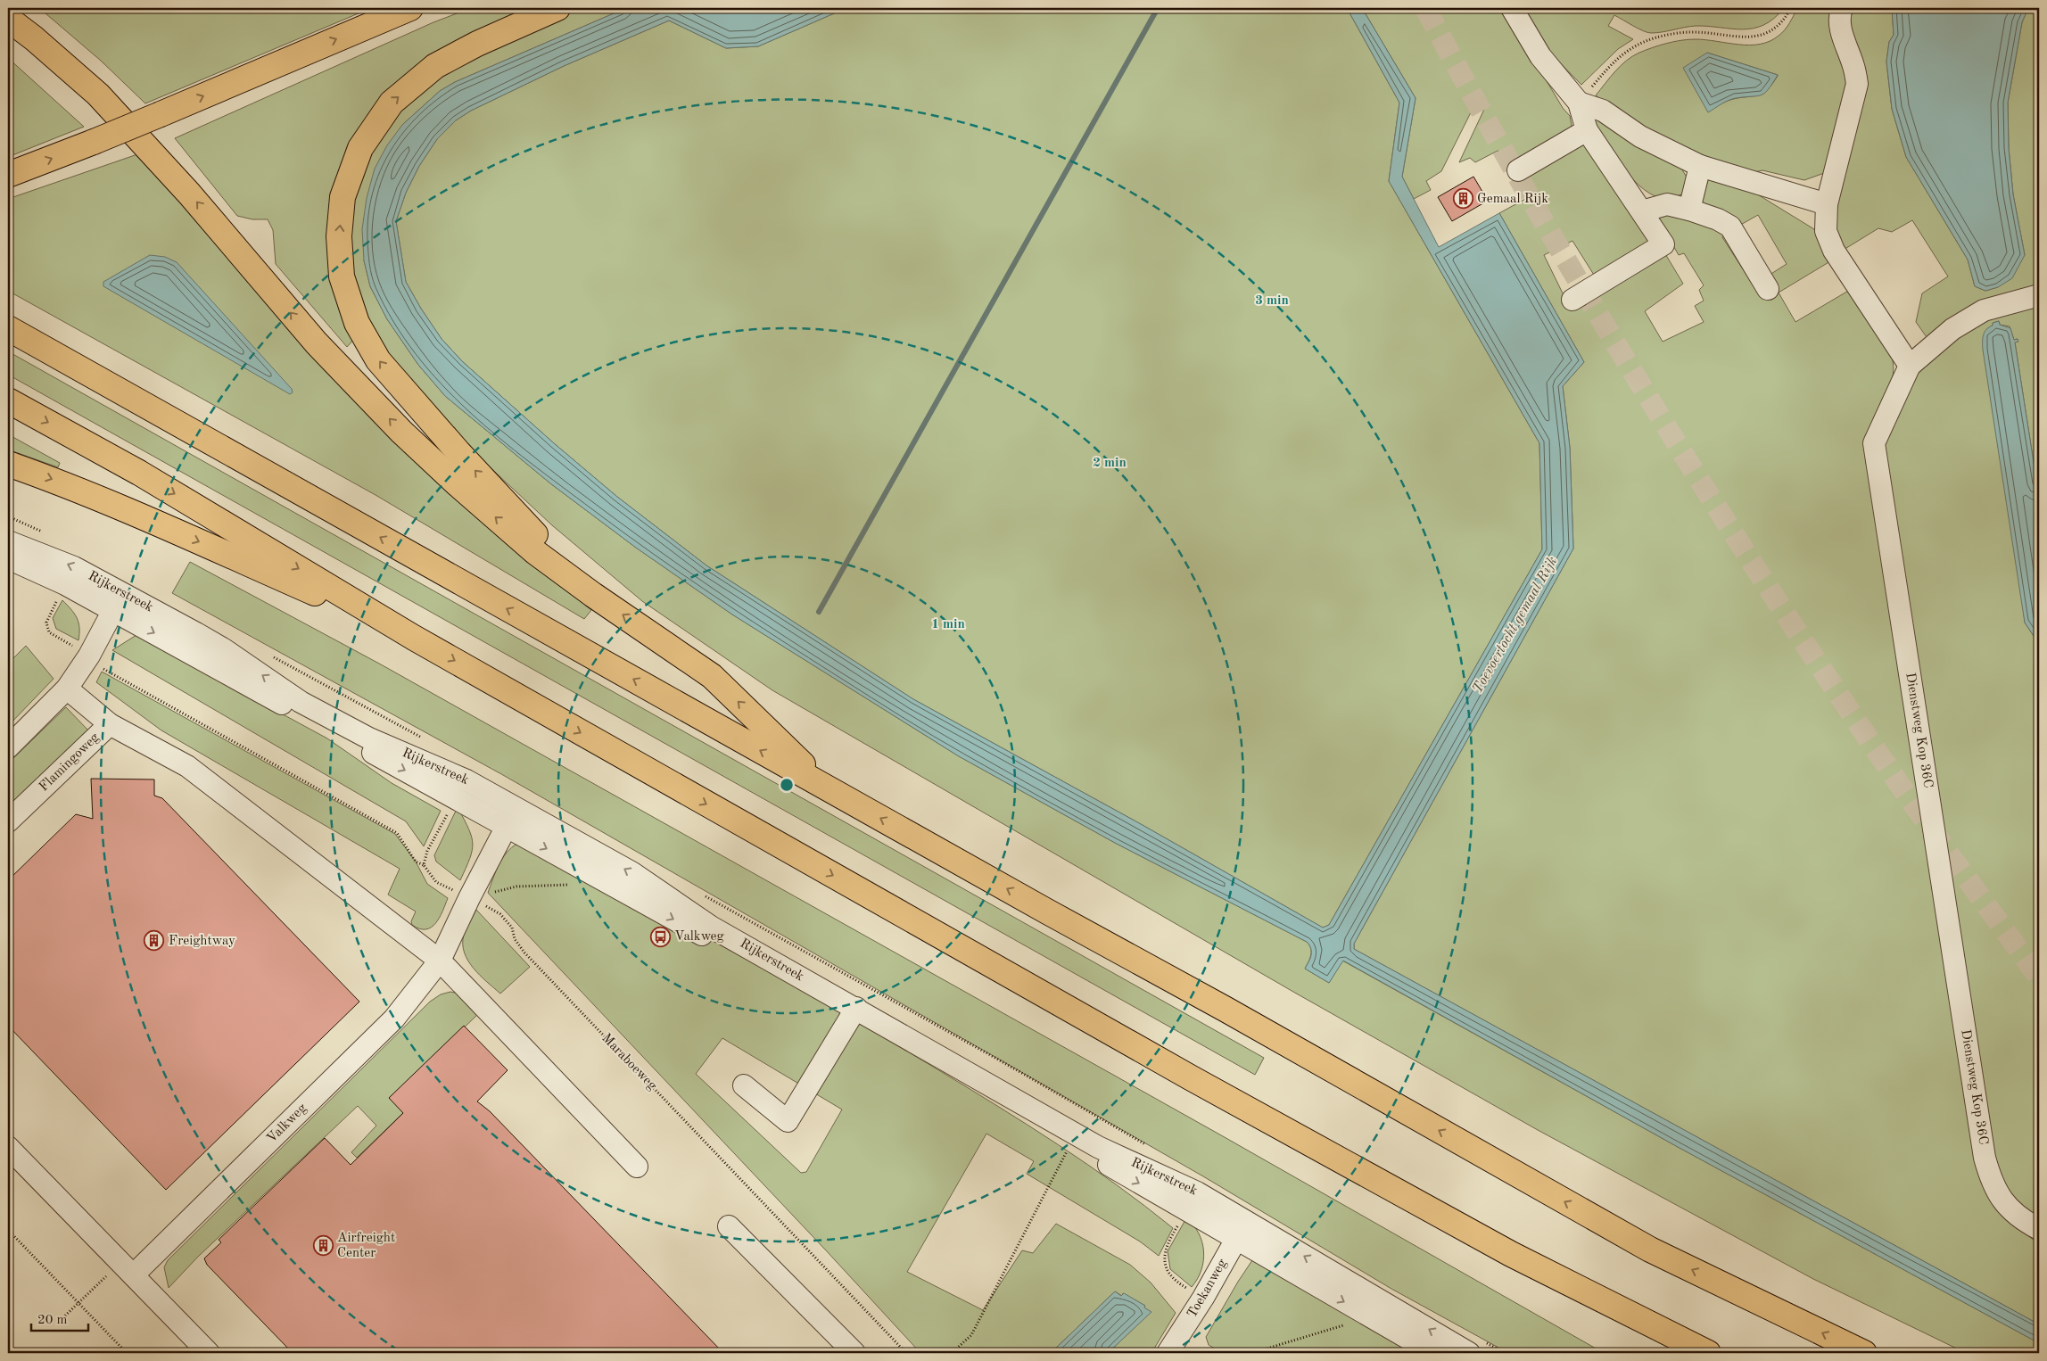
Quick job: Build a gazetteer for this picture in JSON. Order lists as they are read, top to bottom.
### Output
{
  "streets": {
    "street": [
      "Rijkerstreek",
      "Dienstweg Kop 36C",
      "Flamingoweg",
      "Valkweg",
      "Toekanweg"
    ],
    "path": ["Maraboeweg"]
  },
  "crossings": [
    ["Rijkerstreek", "Valkweg"],
    ["Rijkerstreek", "Toekanweg"],
    ["Maraboeweg", "Valkweg"]
  ],
  "water": ["Toevoertocht gemaal Rijk"],
  "places": {
    "building": ["Gemaal Rijk", "Freightway", "Airfreight Center"],
    "bus stop": ["Valkweg"]
  },
  "scale_bar": "20 m",
  "rings": ["3 min", "2 min", "1 min"]
}
